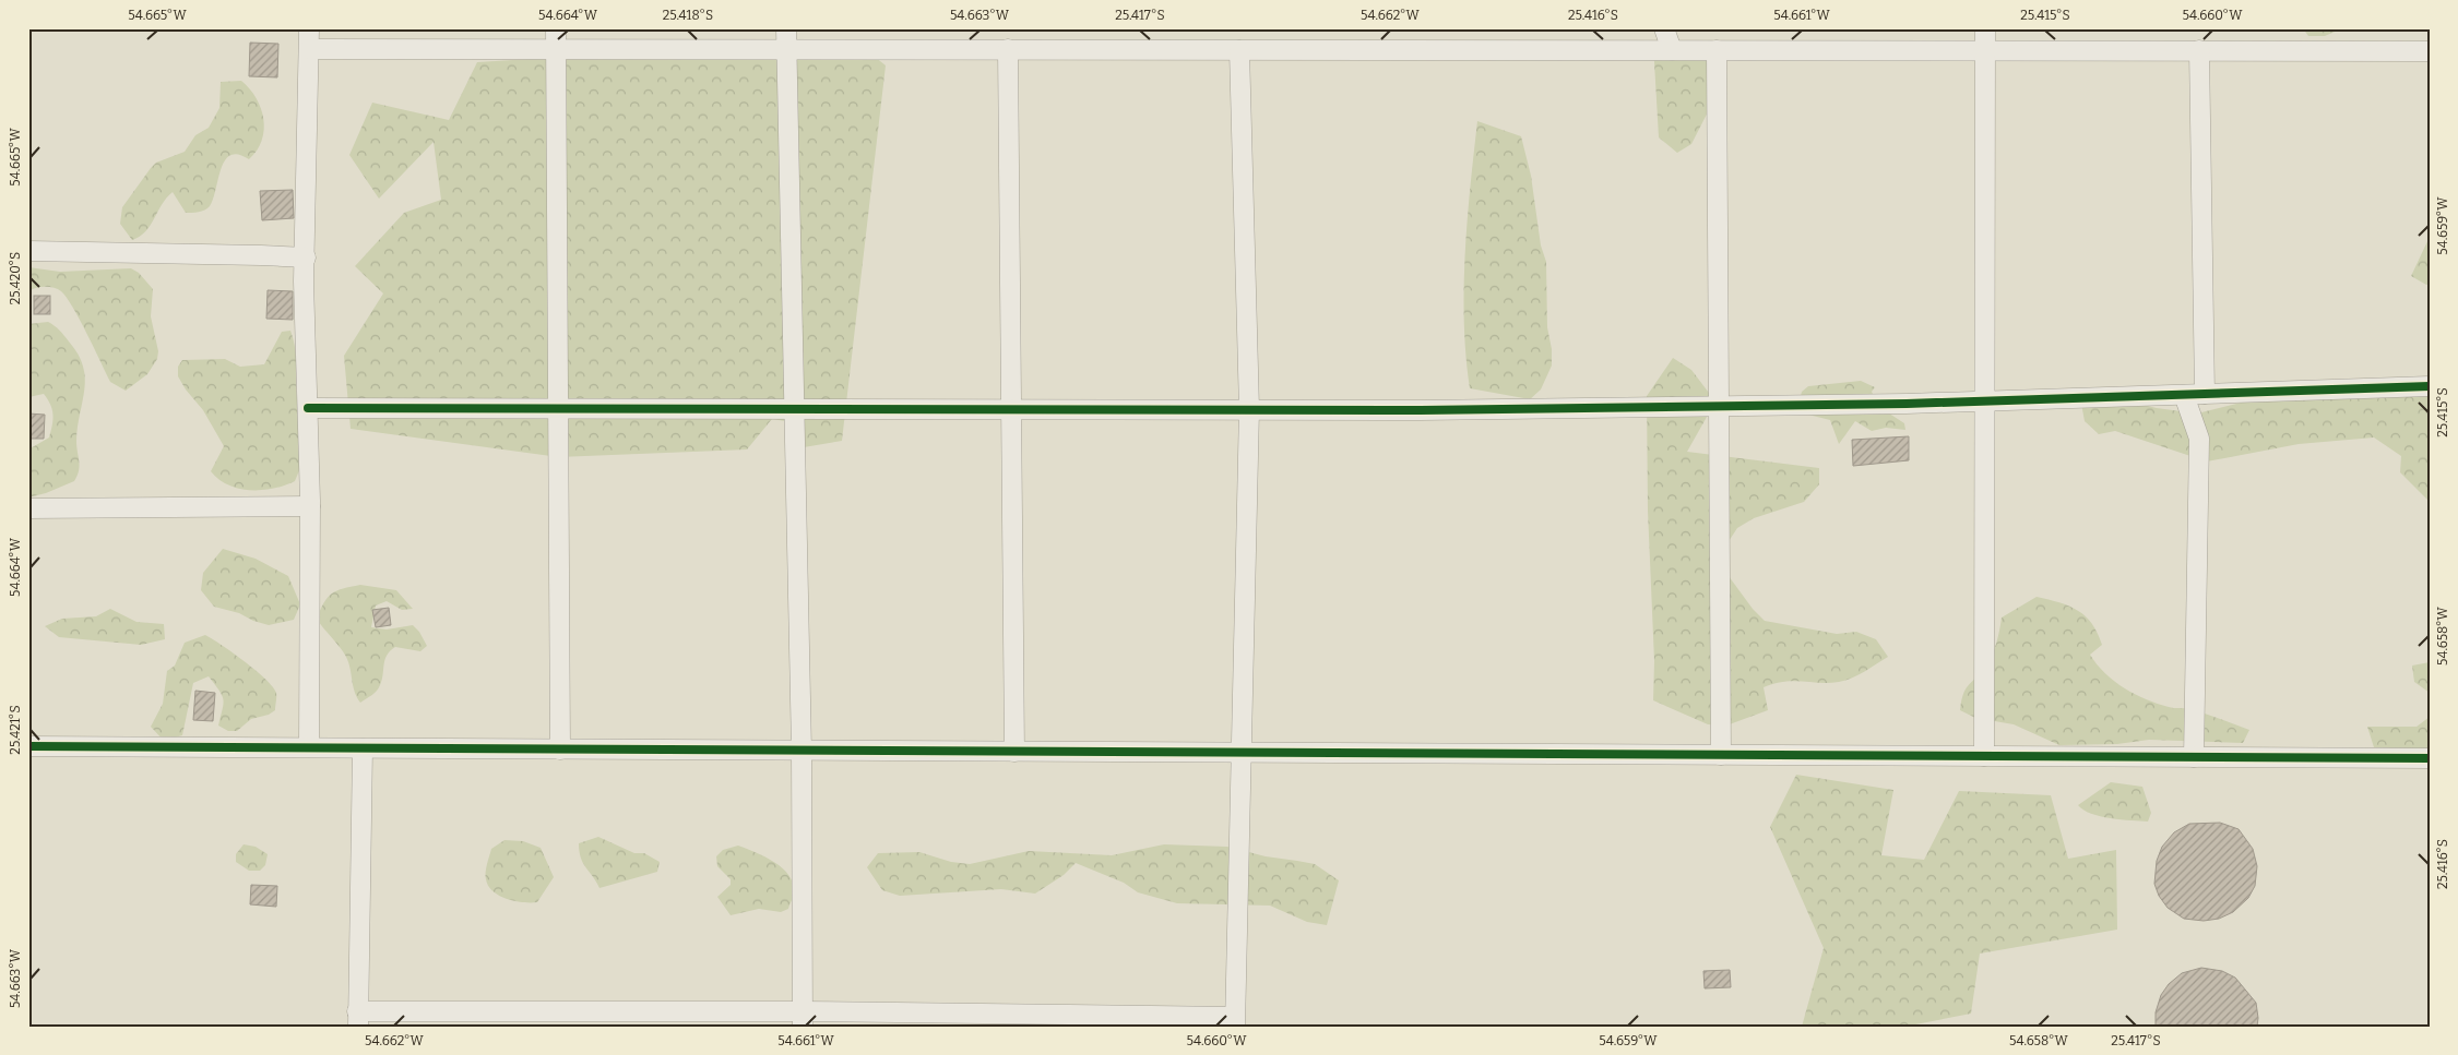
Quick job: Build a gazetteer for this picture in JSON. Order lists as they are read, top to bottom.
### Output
{
  "coordinates": [
    "54.665°W",
    "54.664°W",
    "25.418°S",
    "54.663°W",
    "25.417°S",
    "54.662°W",
    "25.416°S",
    "54.661°W",
    "25.415°S",
    "54.660°W",
    "54.659°W",
    "25.420°S",
    "54.658°W",
    "25.421°S"
  ]
}
